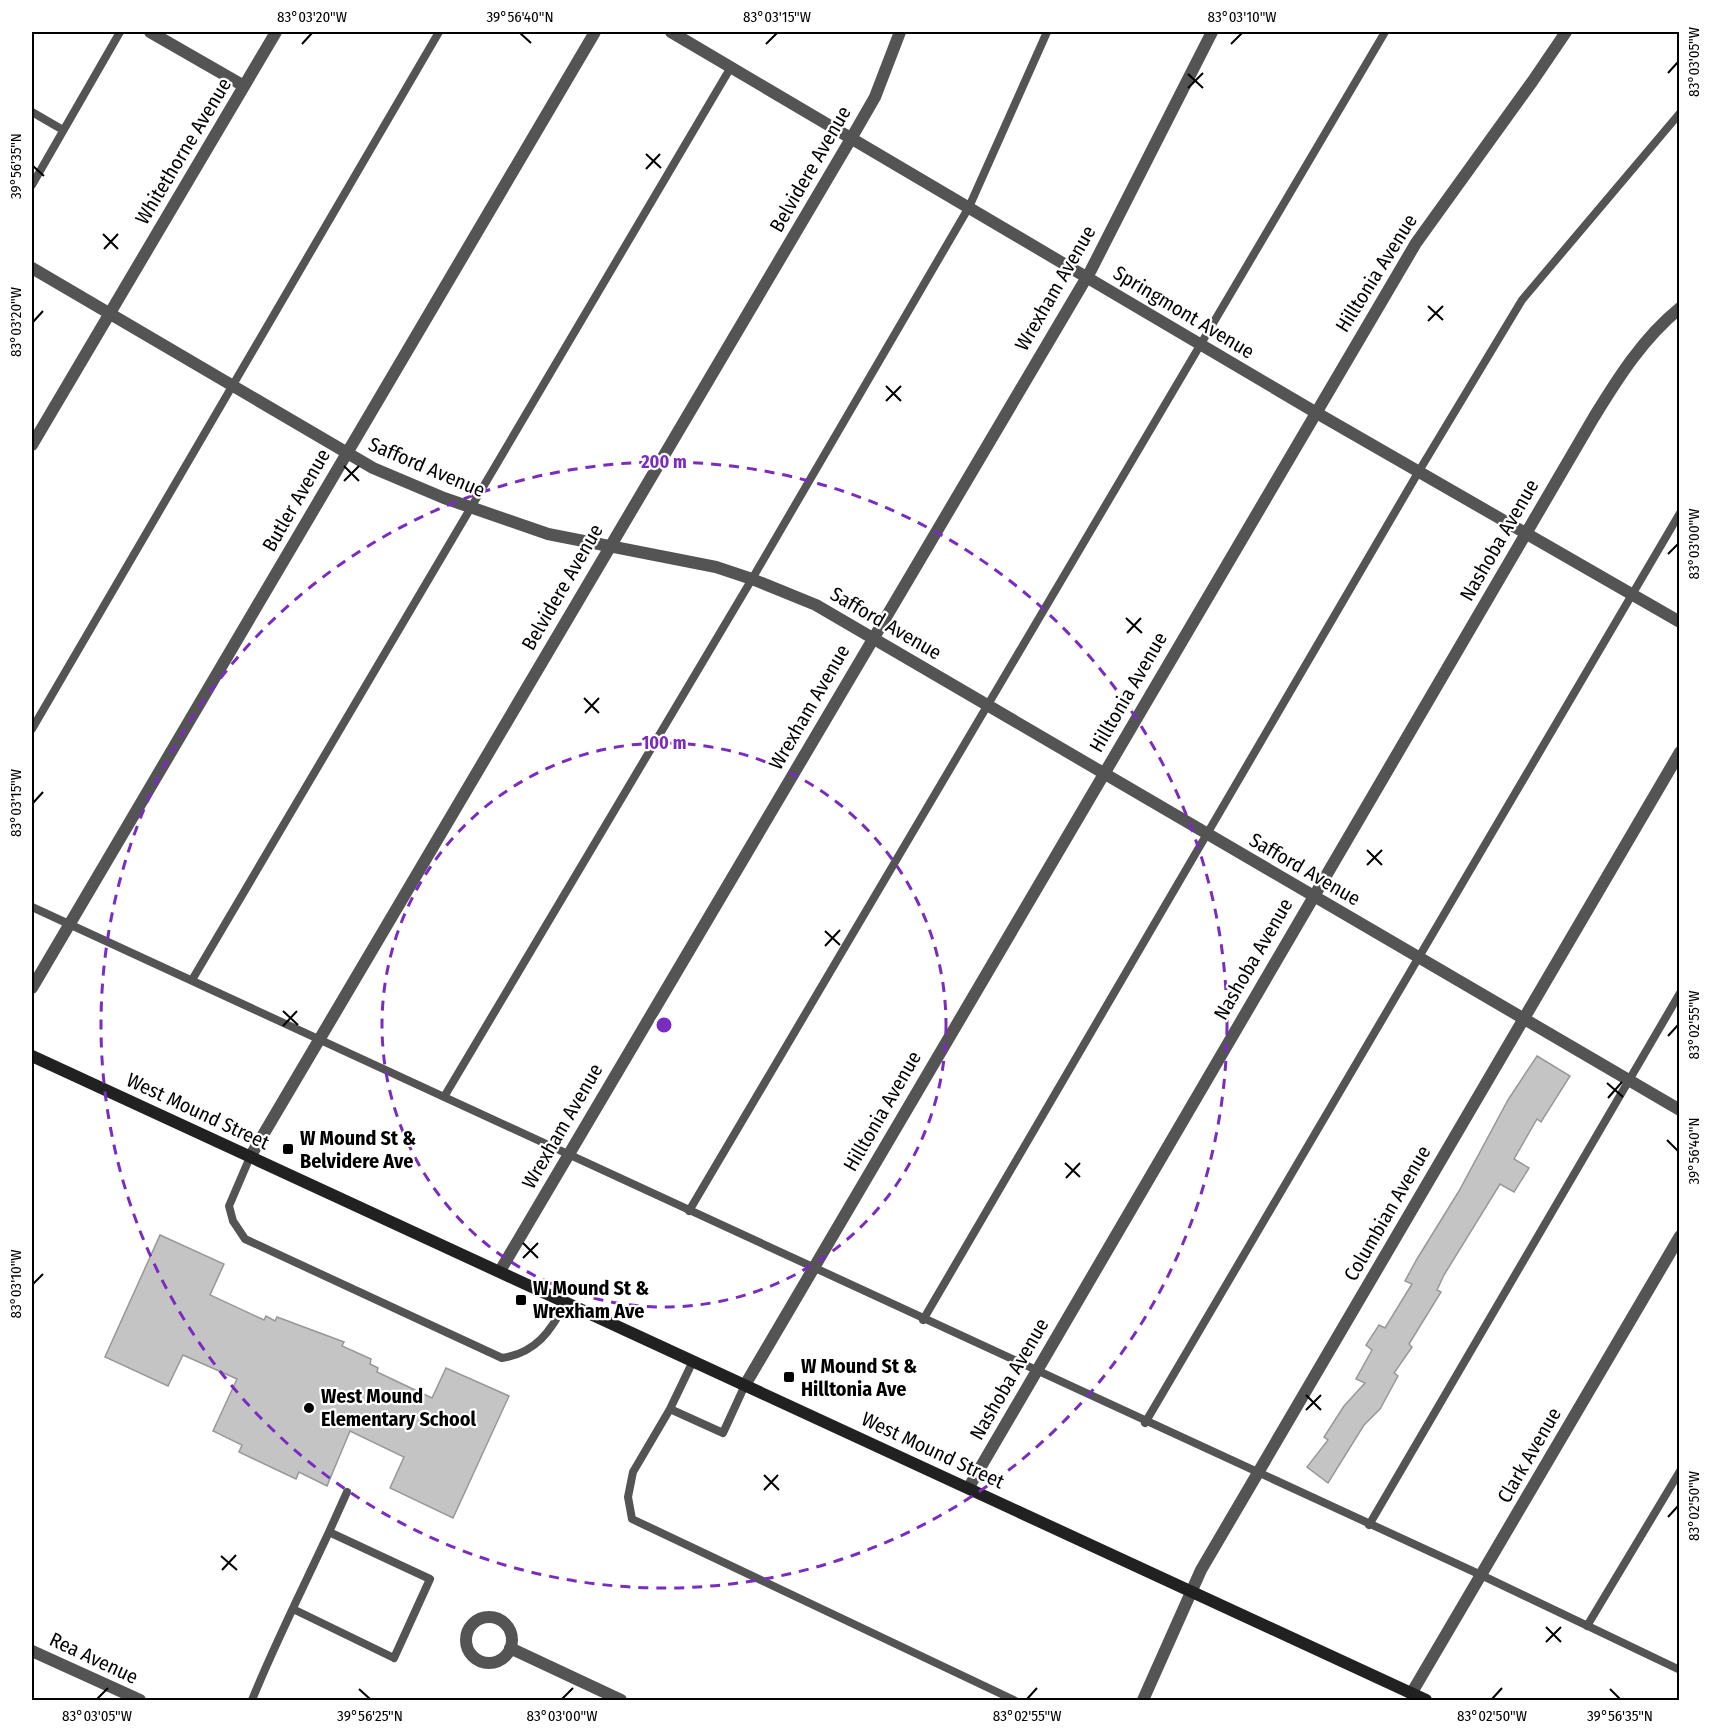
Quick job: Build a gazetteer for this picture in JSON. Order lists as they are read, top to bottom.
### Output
{
  "streets": {
    "street": [
      "Whitethorne Avenue",
      "Belvidere Avenue",
      "Hilltonia Avenue",
      "Wrexham Avenue",
      "Springmont Avenue",
      "Safford Avenue",
      "Butler Avenue",
      "Nashoba Avenue",
      "West Mound Street",
      "Columbian Avenue",
      "Clark Avenue",
      "Rea Avenue"
    ]
  },
  "crossings": [
    ["Whitethorne Avenue", "Safford Avenue"],
    ["Belvidere Avenue", "Springmont Avenue"],
    ["Belvidere Avenue", "Safford Avenue"],
    ["Belvidere Avenue", "West Mound Street"],
    ["Hilltonia Avenue", "Springmont Avenue"],
    ["Hilltonia Avenue", "Safford Avenue"],
    ["Hilltonia Avenue", "West Mound Street"],
    ["Wrexham Avenue", "Springmont Avenue"],
    ["Wrexham Avenue", "Safford Avenue"],
    ["Wrexham Avenue", "West Mound Street"],
    ["Springmont Avenue", "Nashoba Avenue"],
    ["Safford Avenue", "Butler Avenue"],
    ["Safford Avenue", "Nashoba Avenue"],
    ["Safford Avenue", "Columbian Avenue"],
    ["Nashoba Avenue", "West Mound Street"],
    ["West Mound Street", "Columbian Avenue"],
    ["West Mound Street", "Clark Avenue"]
  ],
  "places": {
    "transit": ["W Mound St & Belvidere Ave", "W Mound St & Wrexham Ave", "W Mound St & Hilltonia Ave"],
    "other": ["West Mound Elementary School"]
  },
  "coordinates": [
    "83°03'20\"W",
    "39°56'40\"N",
    "83°03'15\"W",
    "83°03'10\"W",
    "83°03'05\"W",
    "39°56'35\"N",
    "83°03'00\"W",
    "83°02'55\"W",
    "83°02'50\"W",
    "39°56'25\"N"
  ],
  "rings": ["200 m", "100 m"]
}
